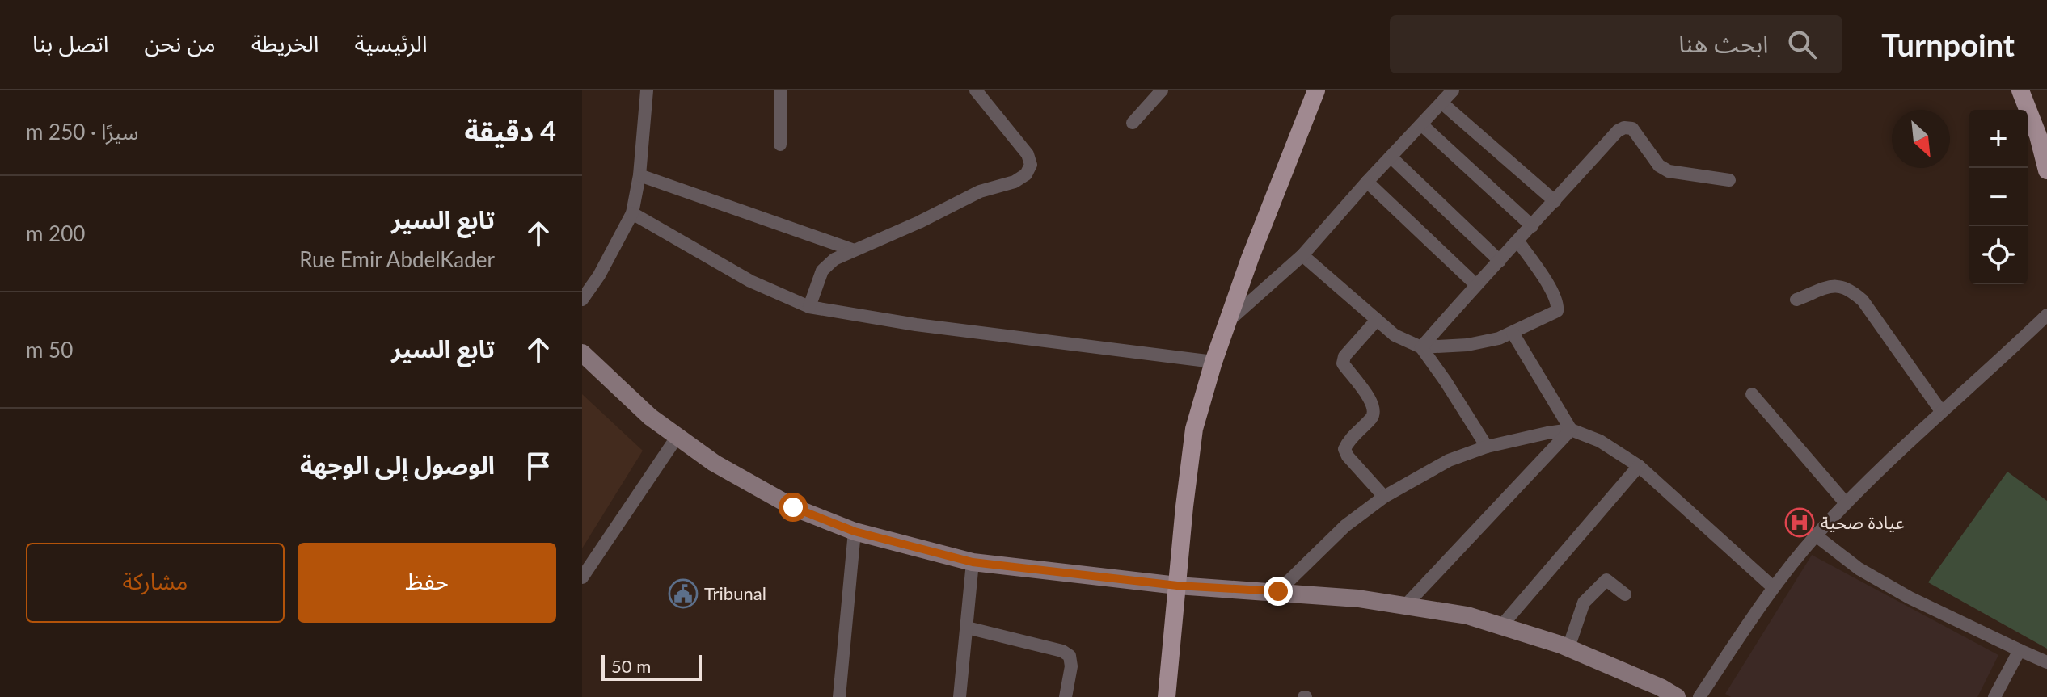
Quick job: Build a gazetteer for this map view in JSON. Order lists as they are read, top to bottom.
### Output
{
  "places": {
    "hospital": ["عيادة صحية"],
    "public building": ["Tribunal"]
  },
  "scale_bar": "50 m",
  "north": "bottom right",
  "page": {
    "header": "Turnpoint",
    "search": "ابحث هنا",
    "nav": [
      "الرئيسية",
      "الخريطة",
      "من نحن",
      "اتصل بنا"
    ],
    "heading": ["4 دقيقة", "سيرًا · 250 m"],
    "map_buttons": ["+", "−"],
    "list": [
      ["تابع السير", "Rue Emir AbdelKader", "200 m"],
      ["تابع السير", "50 m"],
      "الوصول إلى الوجهة"
    ],
    "buttons": ["حفظ", "مشاركة"],
    "scale": "50 m"
  }
}
